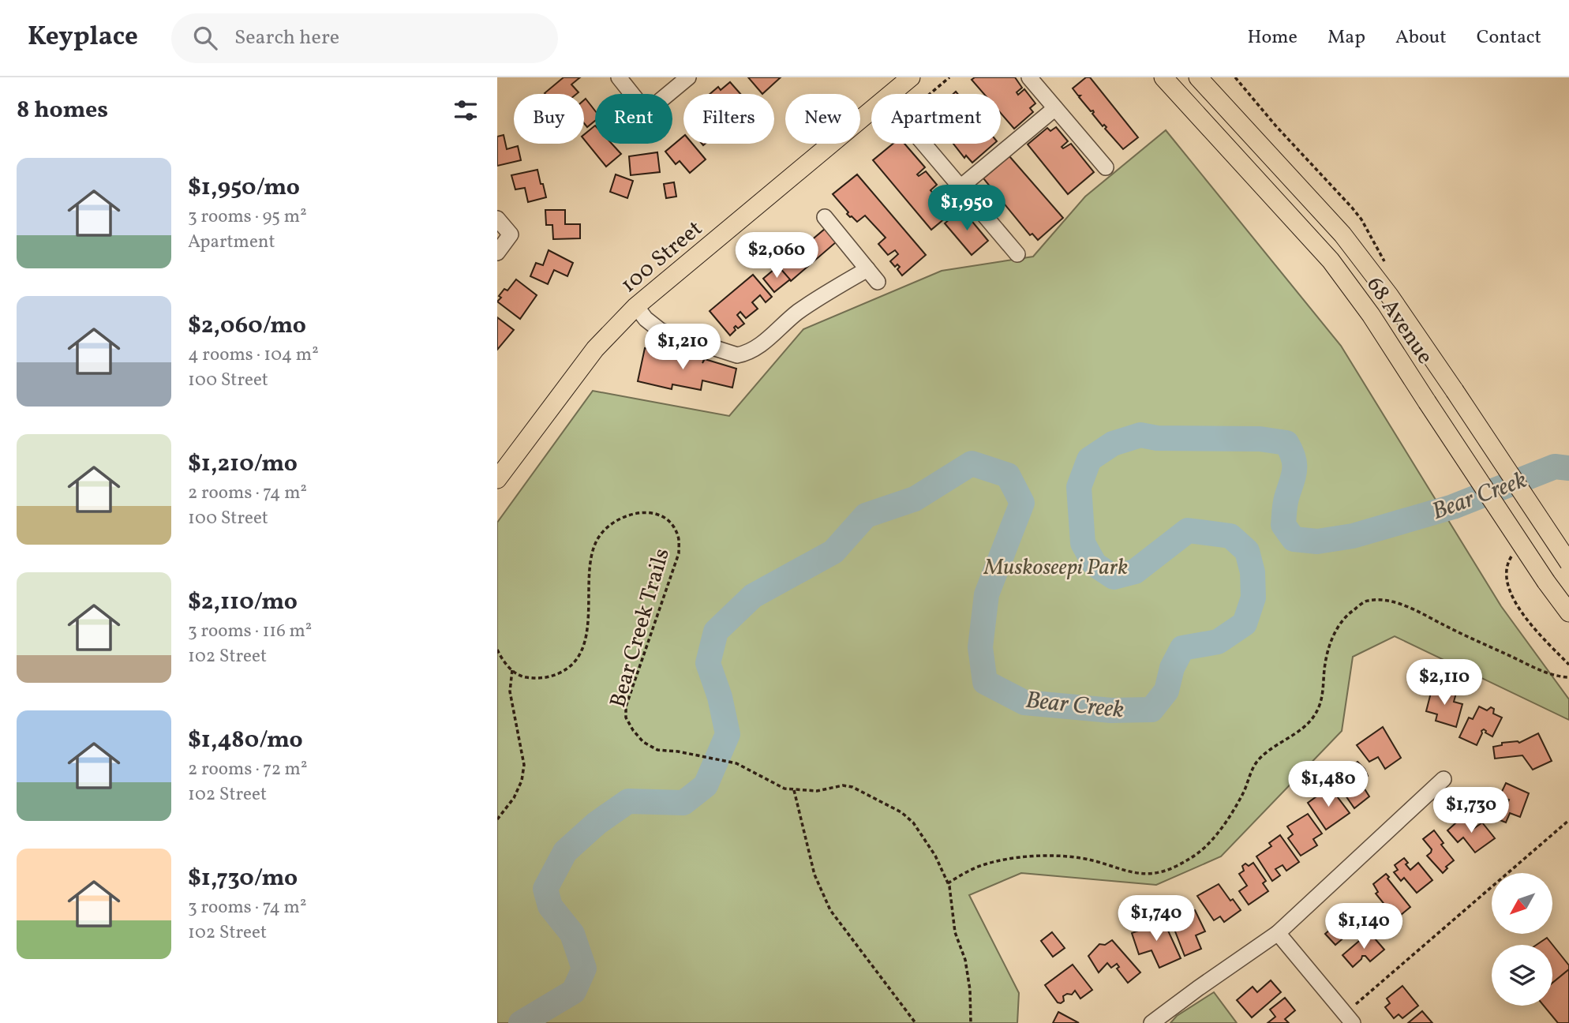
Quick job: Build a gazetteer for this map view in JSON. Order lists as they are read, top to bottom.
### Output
{
  "streets": {
    "main road": ["100 Street", "68 Avenue"],
    "path": ["Bear Creek Trails"]
  },
  "water": ["Bear Creek"],
  "parks": ["Muskoseepi Park"],
  "north": "bottom left",
  "page": {
    "header": "Keyplace",
    "search": "Search here",
    "nav": [
      "Home",
      "Map",
      "About",
      "Contact"
    ],
    "heading": "8 homes",
    "chip": [
      "Buy",
      "Rent",
      "Filters",
      "New",
      "Apartment"
    ],
    "list": [
      {
        "name": "$1,950/mo",
        "note": "3 rooms · 95 m² · Apartment"
      },
      {
        "name": "$2,060/mo",
        "note": "4 rooms · 104 m² · 100 Street"
      },
      {
        "name": "$1,210/mo",
        "note": "2 rooms · 74 m² · 100 Street"
      },
      {
        "name": "$2,110/mo",
        "note": "3 rooms · 116 m² · 102 Street"
      },
      {
        "name": "$1,480/mo",
        "note": "2 rooms · 72 m² · 102 Street"
      },
      {
        "name": "$1,730/mo",
        "note": "3 rooms · 74 m² · 102 Street"
      }
    ],
    "price": [
      "$1,950",
      "$2,060",
      "$1,210",
      "$2,110",
      "$1,480",
      "$1,730",
      "$1,740",
      "$1,140"
    ]
  }
}
